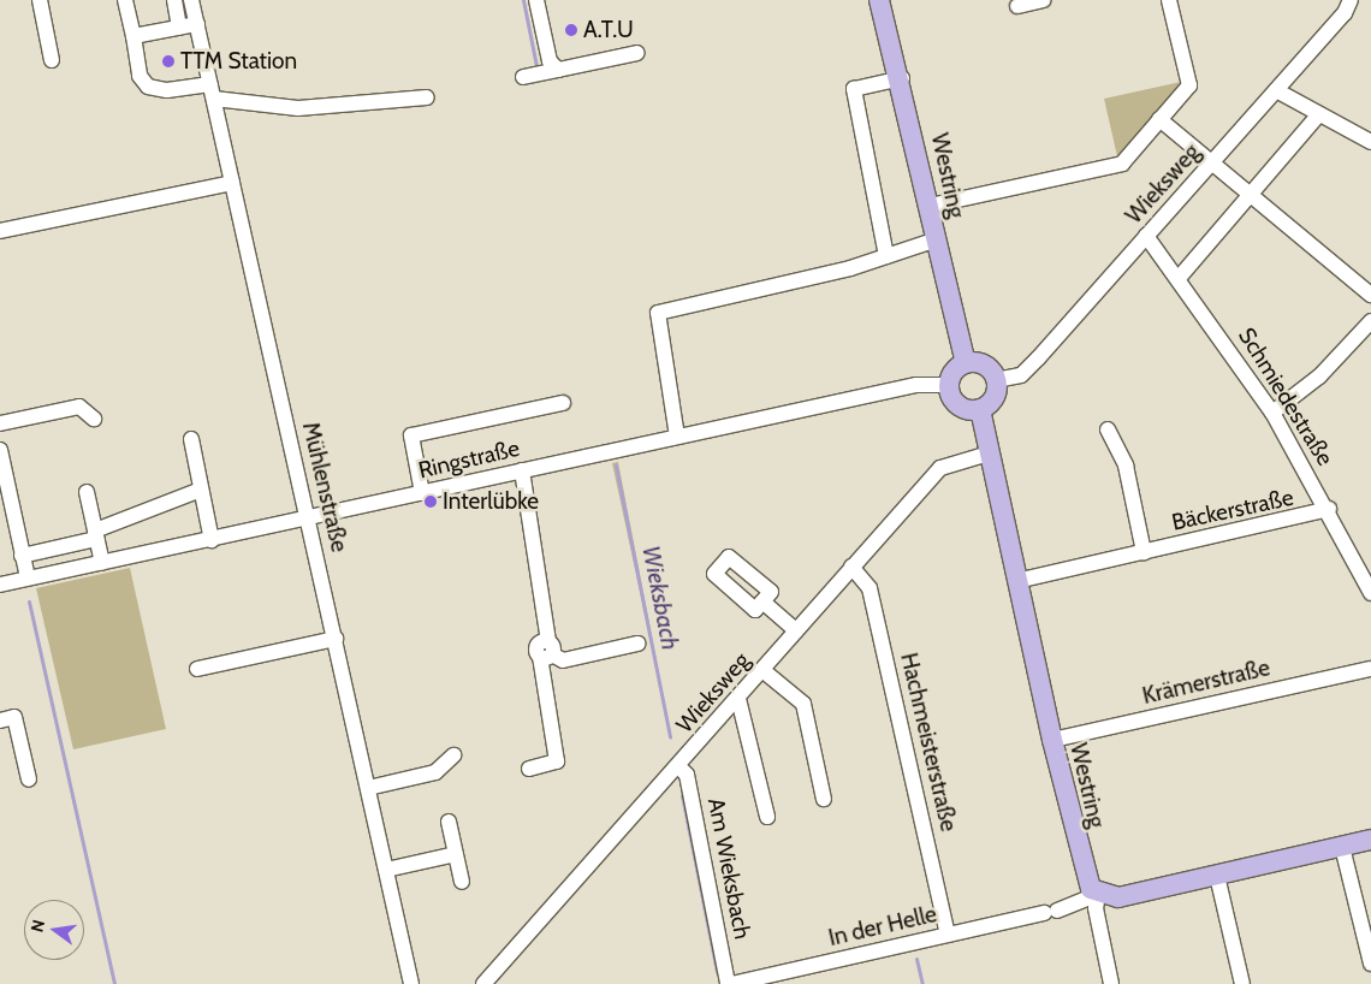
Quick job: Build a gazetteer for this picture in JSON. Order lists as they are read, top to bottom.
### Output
{
  "streets": {
    "main road": ["Westring"],
    "street": [
      "Wieksweg",
      "Schmiedestraße",
      "Ringstraße",
      "Mühlenstraße",
      "Bäckerstraße",
      "Krämerstraße",
      "Hachmeisterstraße",
      "Am Wieksbach",
      "In der Helle"
    ]
  },
  "crossings": [
    ["Westring", "Wieksweg"],
    ["Westring", "Ringstraße"],
    ["Westring", "Bäckerstraße"],
    ["Westring", "Krämerstraße"],
    ["Westring", "In der Helle"],
    ["Wieksweg", "Schmiedestraße"],
    ["Wieksweg", "Ringstraße"],
    ["Wieksweg", "Hachmeisterstraße"],
    ["Wieksweg", "Am Wieksbach"],
    ["Schmiedestraße", "Bäckerstraße"],
    ["Ringstraße", "Mühlenstraße"],
    ["Hachmeisterstraße", "In der Helle"],
    ["Am Wieksbach", "In der Helle"]
  ],
  "water": ["Wieksbach"],
  "places": ["A.T.U", "TTM Station", "Interlübke"],
  "north": "left"
}
